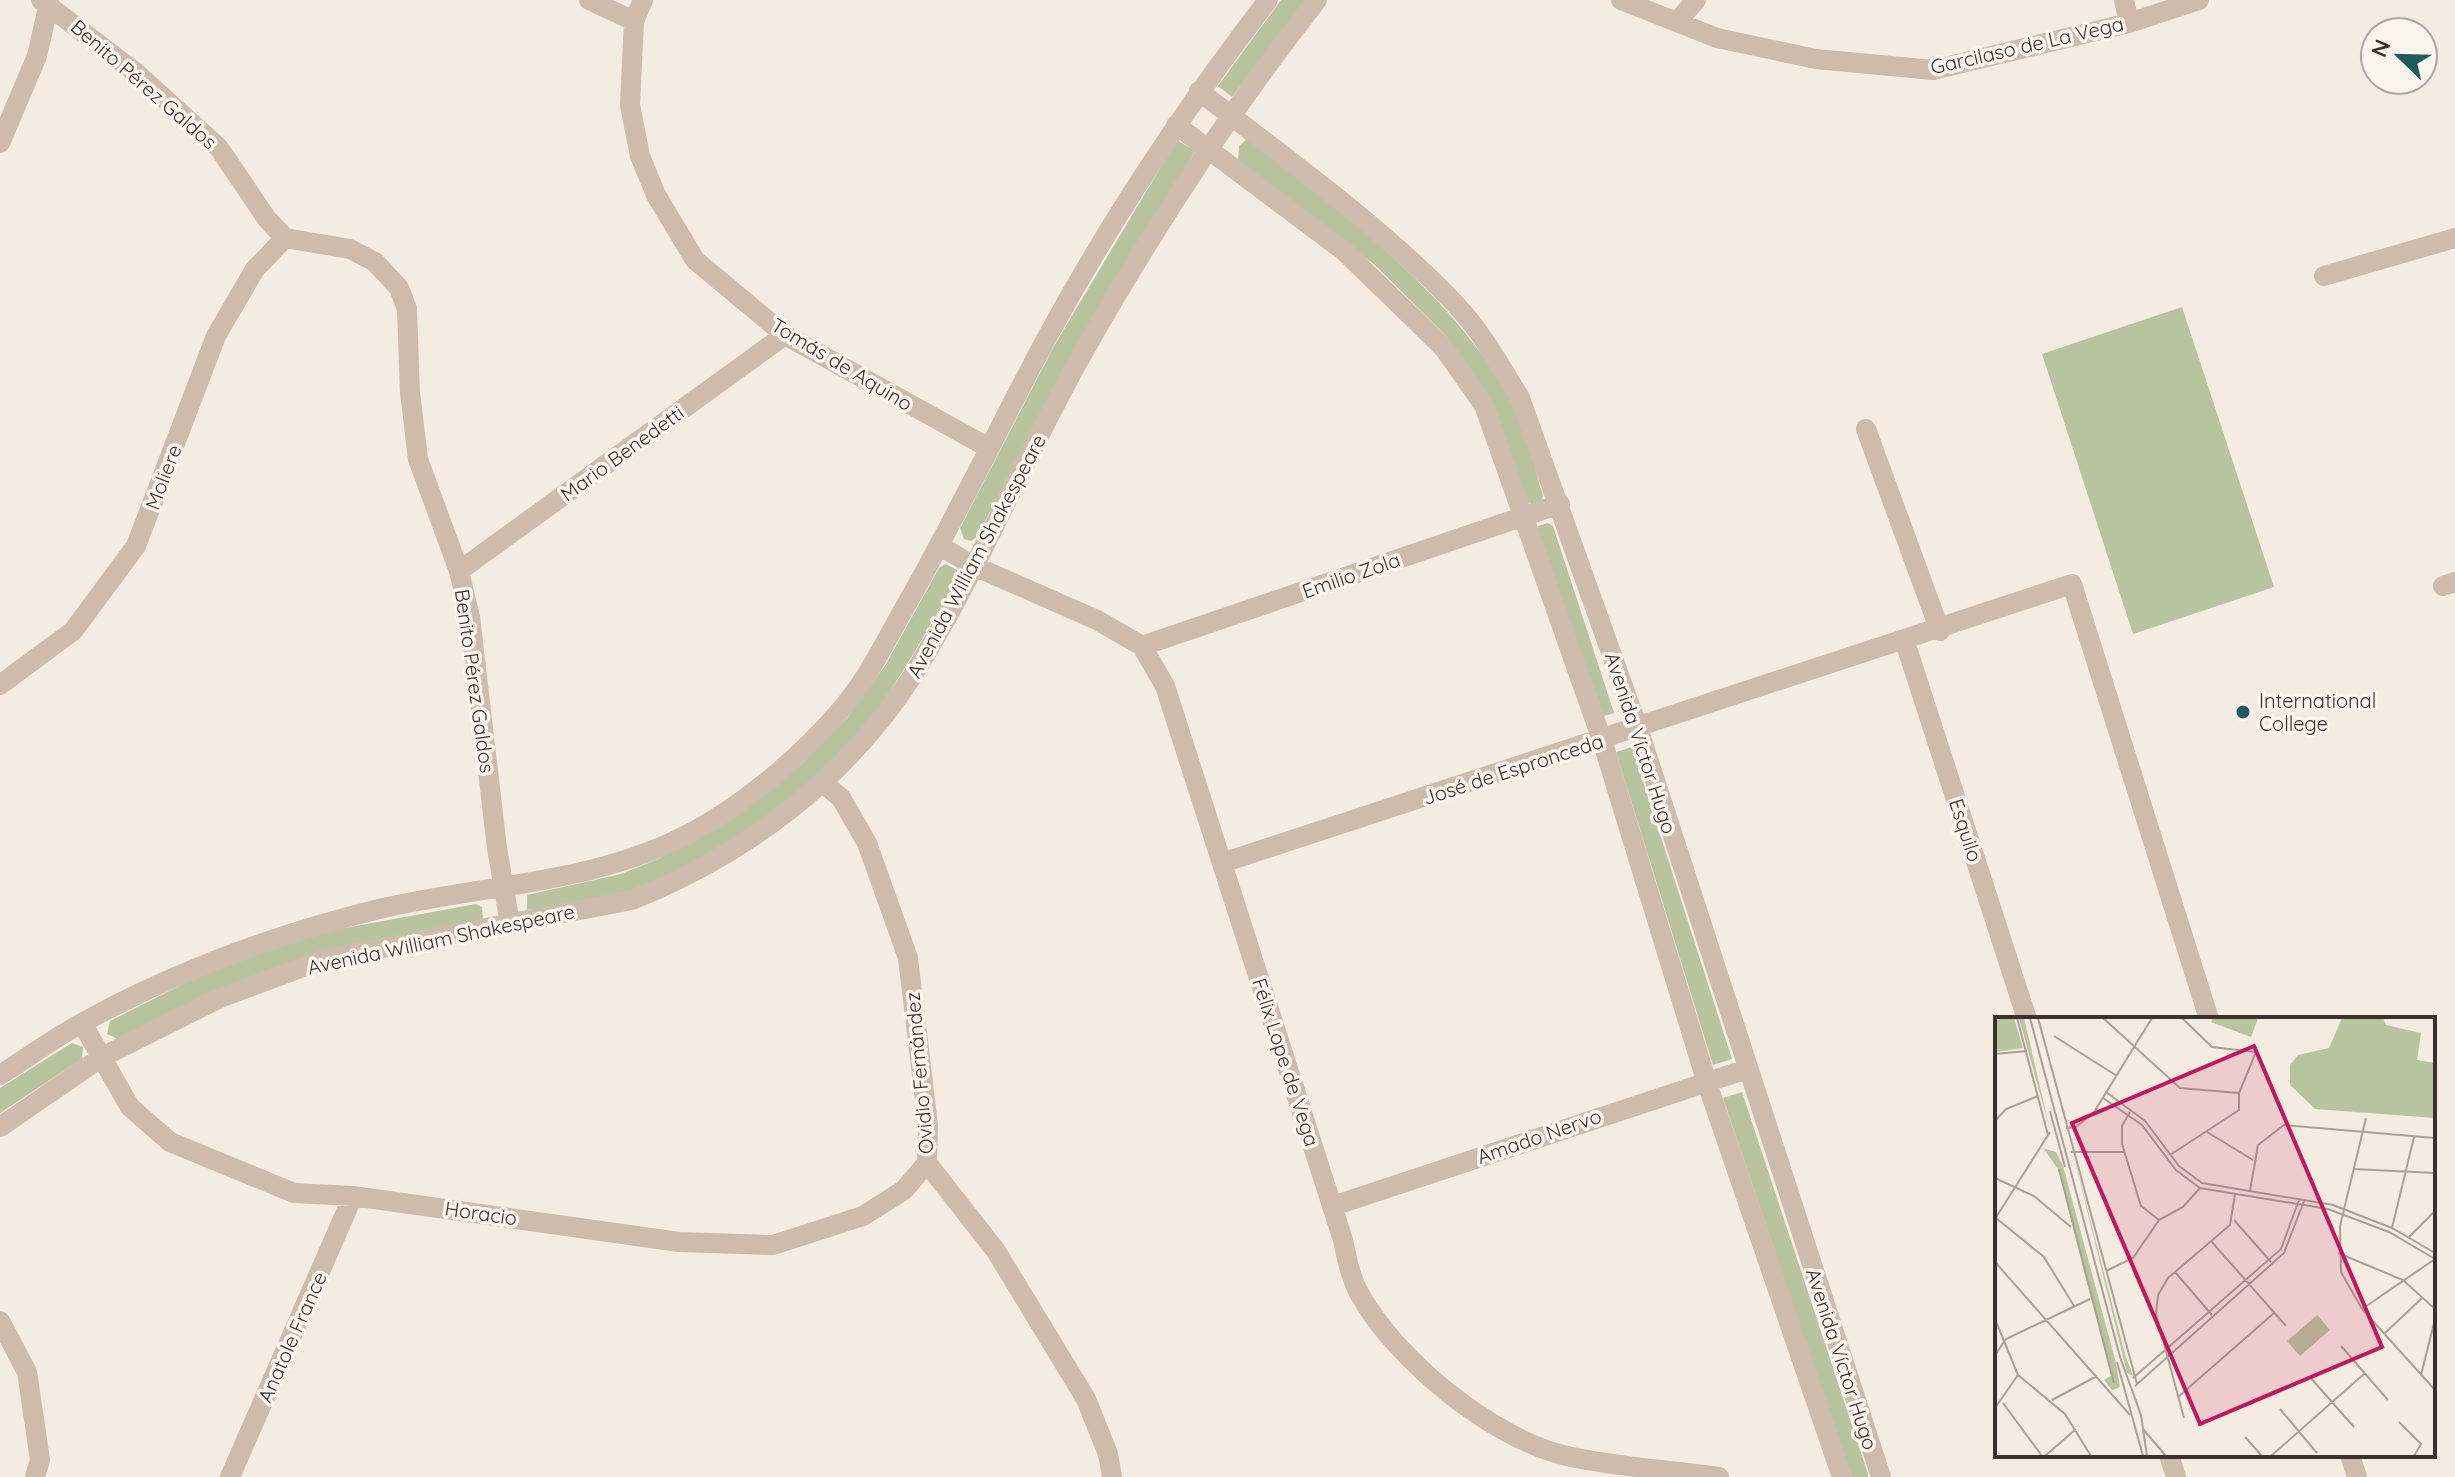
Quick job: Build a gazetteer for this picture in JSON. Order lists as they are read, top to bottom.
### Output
{
  "streets": {
    "street": [
      "Garcilaso de La Vega",
      "Benito Pérez Galdos",
      "Tomás de Aquino",
      "Mario Benedetti",
      "Moliere",
      "Avenida William Shakespeare",
      "Emilio Zola",
      "Avenida Víctor Hugo",
      "José de Espronceda",
      "Esquilo",
      "Félix Lope de Vega",
      "Ovidio Fernández",
      "Amado Nervo",
      "Horacio",
      "Anatole France"
    ]
  },
  "crossings": [
    ["Benito Pérez Galdos", "Mario Benedetti"],
    ["Benito Pérez Galdos", "Moliere"],
    ["Benito Pérez Galdos", "Avenida William Shakespeare"],
    ["Tomás de Aquino", "Mario Benedetti"],
    ["Tomás de Aquino", "Avenida William Shakespeare"],
    ["Avenida William Shakespeare", "Avenida Víctor Hugo"],
    ["Avenida William Shakespeare", "Ovidio Fernández"],
    ["Avenida William Shakespeare", "Horacio"],
    ["Emilio Zola", "Avenida Víctor Hugo"],
    ["Emilio Zola", "Félix Lope de Vega"],
    ["Avenida Víctor Hugo", "José de Espronceda"],
    ["Avenida Víctor Hugo", "Amado Nervo"],
    ["José de Espronceda", "Esquilo"],
    ["José de Espronceda", "Félix Lope de Vega"],
    ["Félix Lope de Vega", "Amado Nervo"],
    ["Ovidio Fernández", "Horacio"],
    ["Horacio", "Anatole France"]
  ],
  "places": ["International College"],
  "north": "top left"
}
